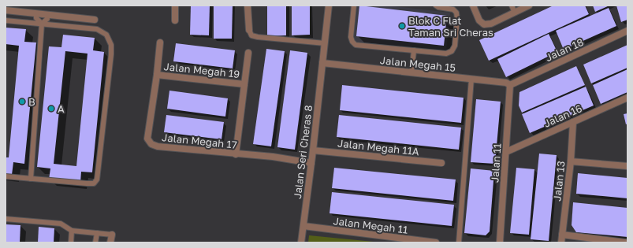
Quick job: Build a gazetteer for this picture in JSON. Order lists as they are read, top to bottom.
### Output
{
  "streets": {
    "street": [
      "Jalan 18",
      "Jalan Megah 15",
      "Jalan Megah 19",
      "Jalan 16",
      "Jalan Megah 17",
      "Jalan Megah 11A",
      "Jalan Seri Cheras 8",
      "Jalan 11",
      "Jalan 13",
      "Jalan Megah 11"
    ]
  },
  "crossings": [
    ["Jalan 18", "Jalan Megah 15"],
    ["Jalan 18", "Jalan 11"],
    ["Jalan Megah 15", "Jalan Seri Cheras 8"],
    ["Jalan Megah 15", "Jalan 11"],
    ["Jalan Megah 19", "Jalan Megah 17"],
    ["Jalan 16", "Jalan 11"],
    ["Jalan 16", "Jalan 13"],
    ["Jalan Megah 17", "Jalan Seri Cheras 8"],
    ["Jalan Megah 11A", "Jalan Seri Cheras 8"],
    ["Jalan Seri Cheras 8", "Jalan Megah 11"]
  ],
  "places": ["Blok C Flat Taman Sri Cheras", "B", "A"]
}
